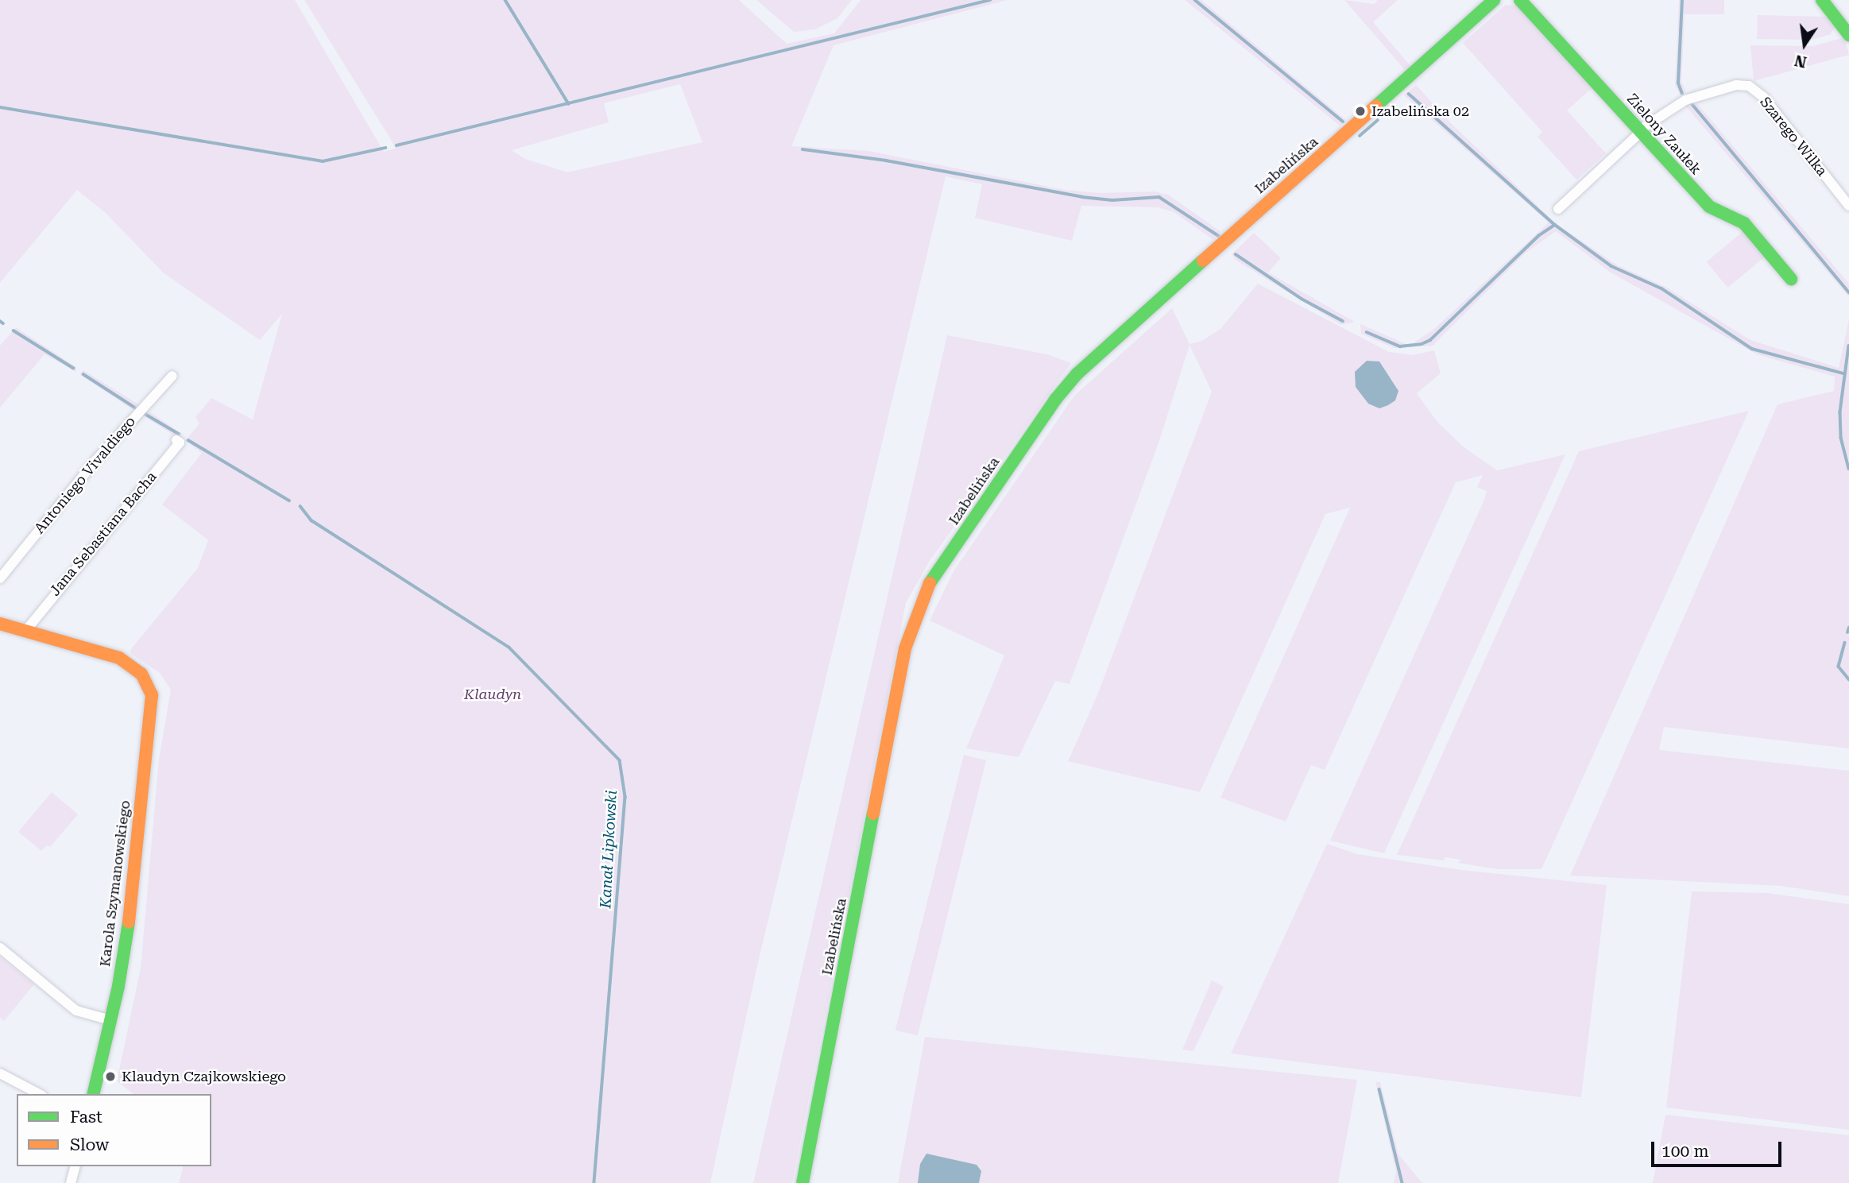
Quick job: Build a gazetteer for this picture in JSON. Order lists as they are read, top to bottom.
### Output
{
  "streets": {
    "street": [
      "Zielony Zaułek",
      "Szarego Wilka",
      "Izabelińska",
      "Antoniego Vivaldiego",
      "Jana Sebastiana Bacha",
      "Karola Szymanowskiego"
    ]
  },
  "crossings": [
    ["Zielony Zaułek", "Szarego Wilka"],
    ["Jana Sebastiana Bacha", "Karola Szymanowskiego"]
  ],
  "water": ["Kanał Lipkowski"],
  "parks": ["Klaudyn"],
  "places": ["Izabelińska 02", "Klaudyn Czajkowskiego"],
  "legend": ["Fast", "Slow"],
  "scale_bar": "100 m",
  "north": "bottom"
}
